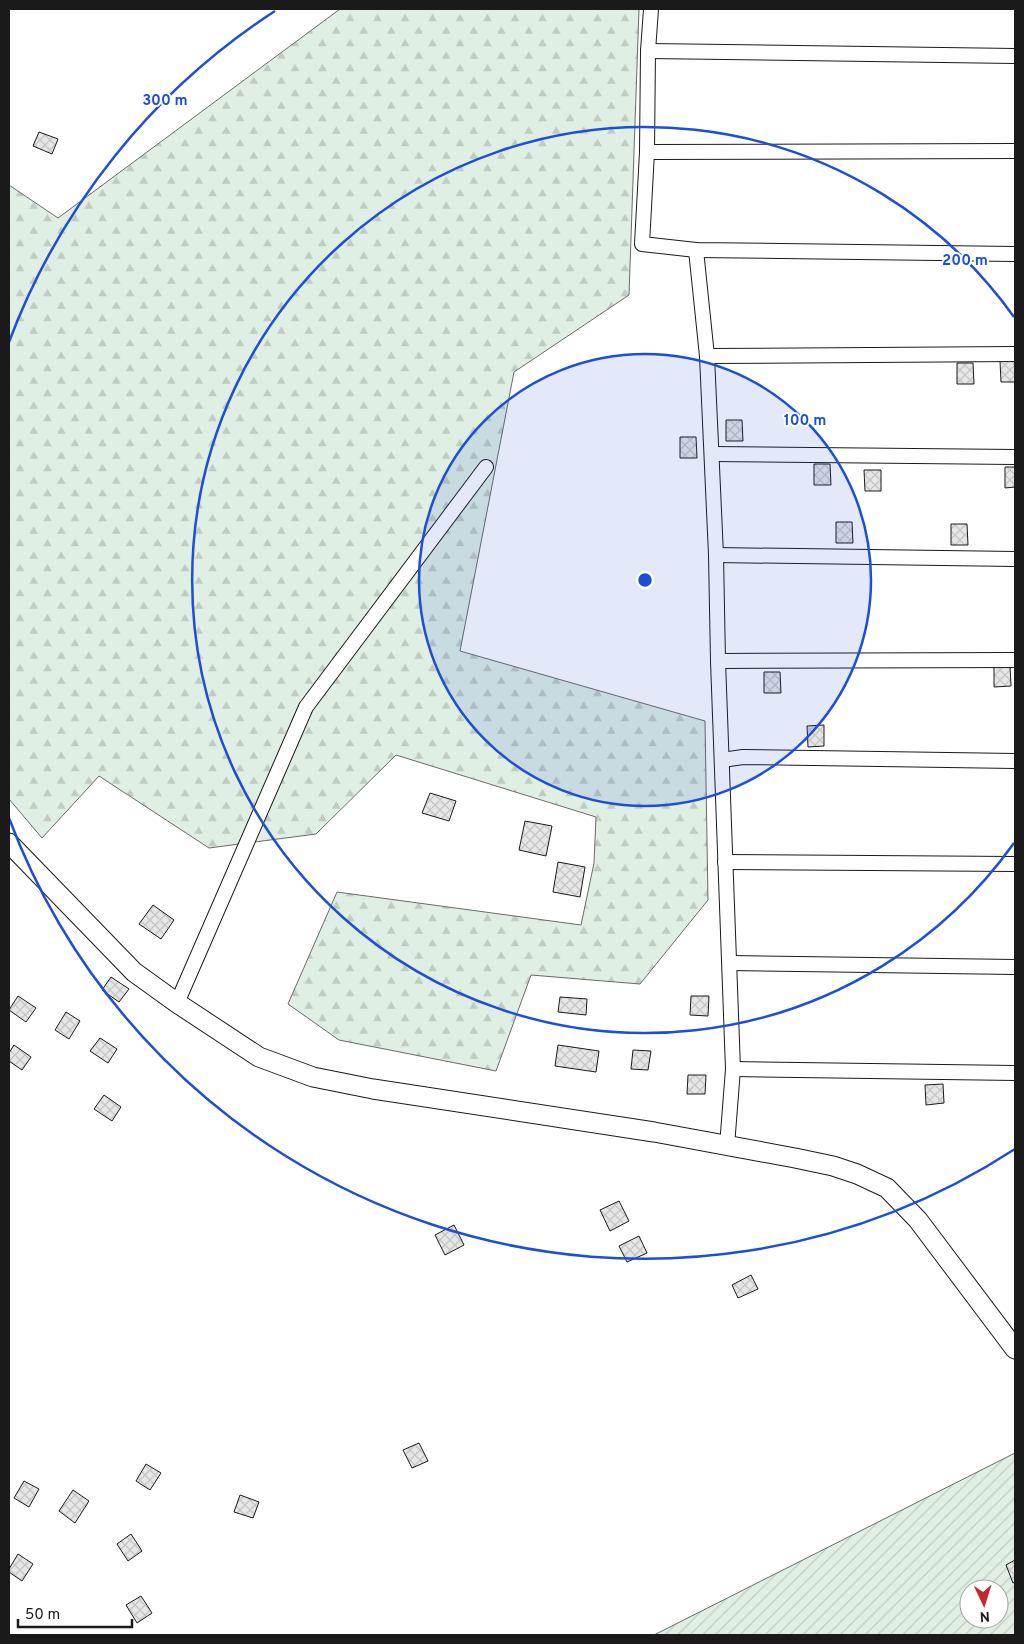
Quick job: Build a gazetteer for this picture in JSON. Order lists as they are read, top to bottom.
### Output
{
  "scale_bar": "50 m",
  "north": "bottom",
  "rings": ["300 m", "200 m", "100 m"]
}
